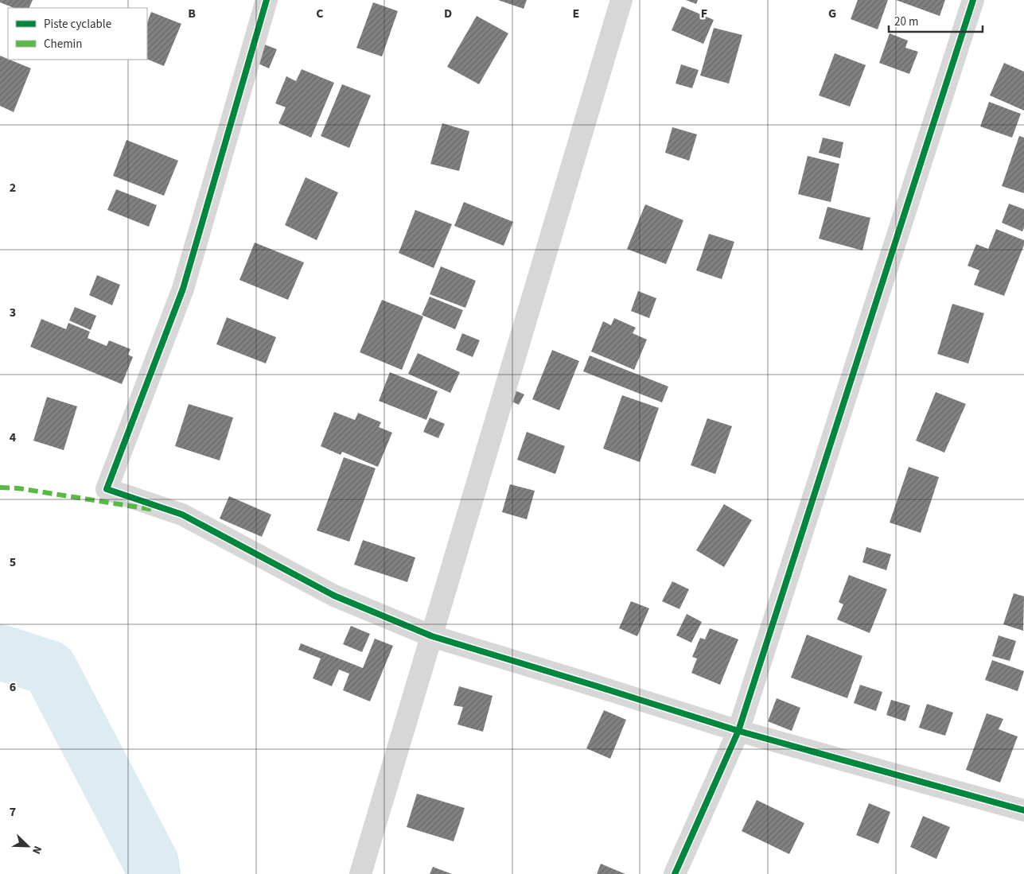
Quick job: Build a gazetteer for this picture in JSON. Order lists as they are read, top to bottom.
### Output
{
  "legend": ["Piste cyclable", "Chemin"],
  "scale_bar": "20 m",
  "north": "bottom right",
  "grid": {
    "columns": [
      "B",
      "C",
      "D",
      "E",
      "F",
      "G"
    ],
    "rows": [
      "2",
      "3",
      "4",
      "5",
      "6",
      "7"
    ]
  }
}
